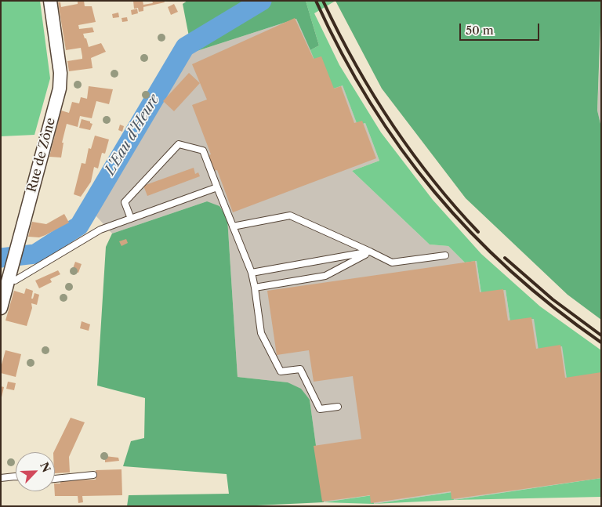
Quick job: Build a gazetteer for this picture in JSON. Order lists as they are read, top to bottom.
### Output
{
  "streets": {
    "street": ["Rue de Zône"]
  },
  "water": ["L'Eau d'Heure"],
  "scale_bar": "50 m",
  "north": "top right"
}
